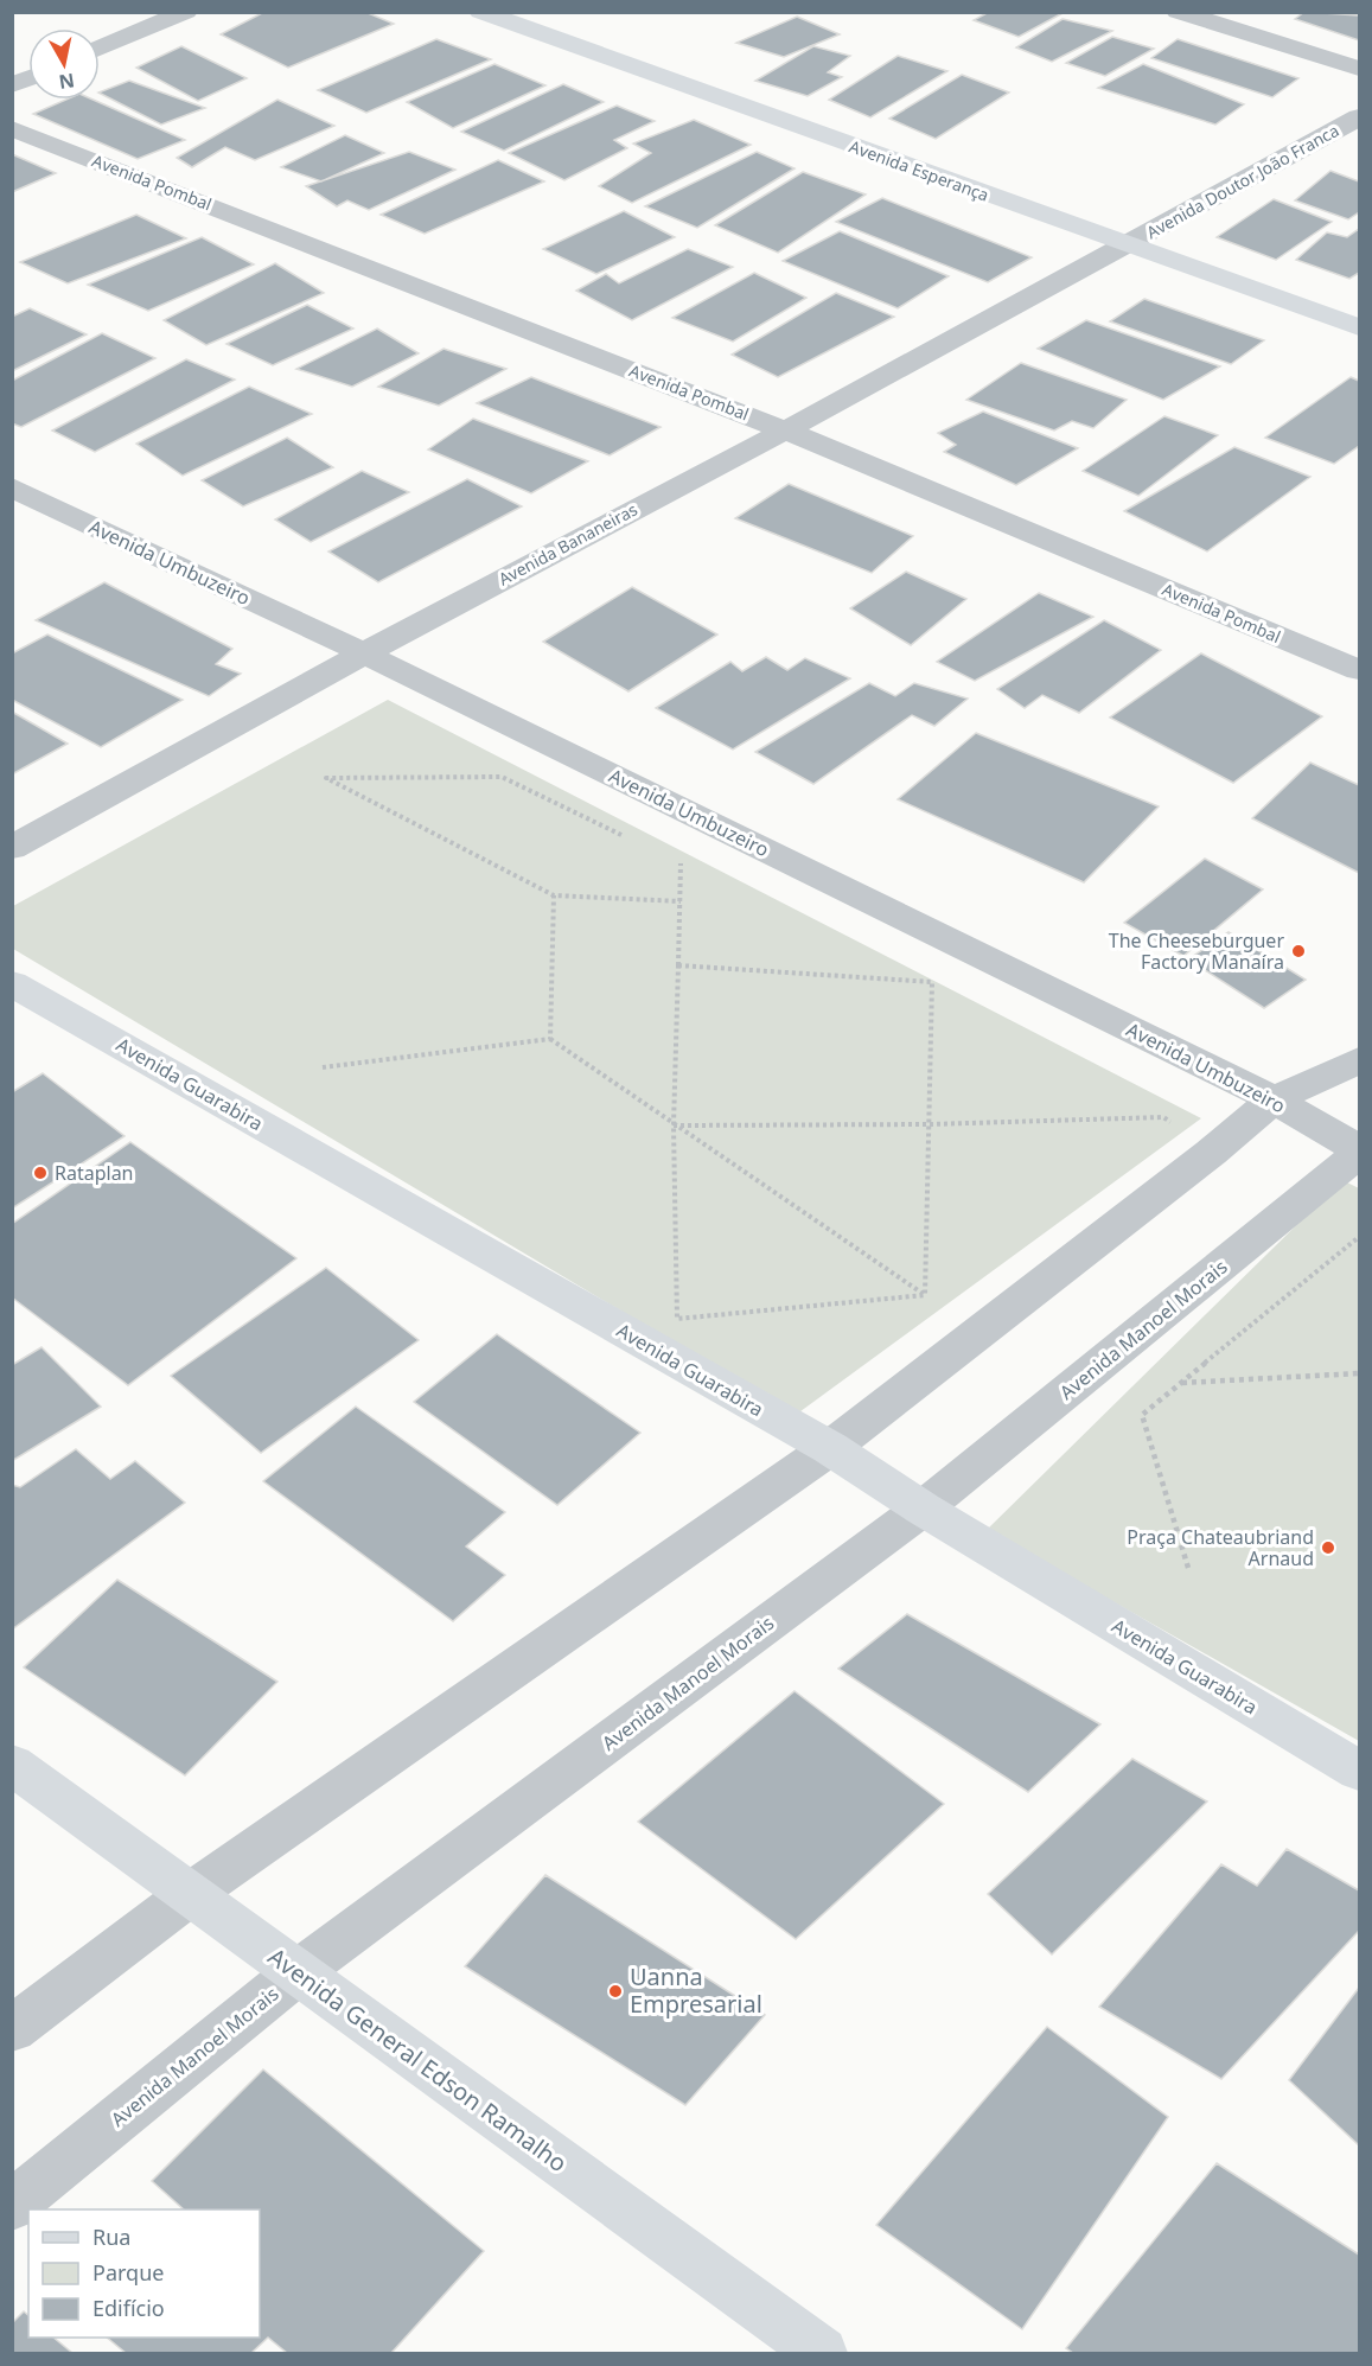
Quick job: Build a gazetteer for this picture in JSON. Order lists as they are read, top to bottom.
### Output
{
  "streets": {
    "main road": ["Avenida Esperança", "Avenida Guarabira", "Avenida General Edson Ramalho"],
    "street": [
      "Avenida Doutor João Franca",
      "Avenida Pombal",
      "Avenida Bananeiras",
      "Avenida Umbuzeiro",
      "Avenida Manoel Morais"
    ]
  },
  "crossings": [
    ["Avenida Esperança", "Avenida Doutor João Franca"],
    ["Avenida Esperança", "Avenida Bananeiras"],
    ["Avenida Doutor João Franca", "Avenida Bananeiras"],
    ["Avenida Pombal", "Avenida Bananeiras"],
    ["Avenida Bananeiras", "Avenida Umbuzeiro"],
    ["Avenida Umbuzeiro", "Avenida Manoel Morais"],
    ["Avenida Guarabira", "Avenida Manoel Morais"],
    ["Avenida Manoel Morais", "Avenida General Edson Ramalho"]
  ],
  "places": [
    "The Cheeseburguer Factory Manaíra",
    "Rataplan",
    "Praça Chateaubriand Arnaud",
    "Uanna Empresarial"
  ],
  "legend": ["Rua", "Parque", "Edifício"],
  "north": "bottom"
}
